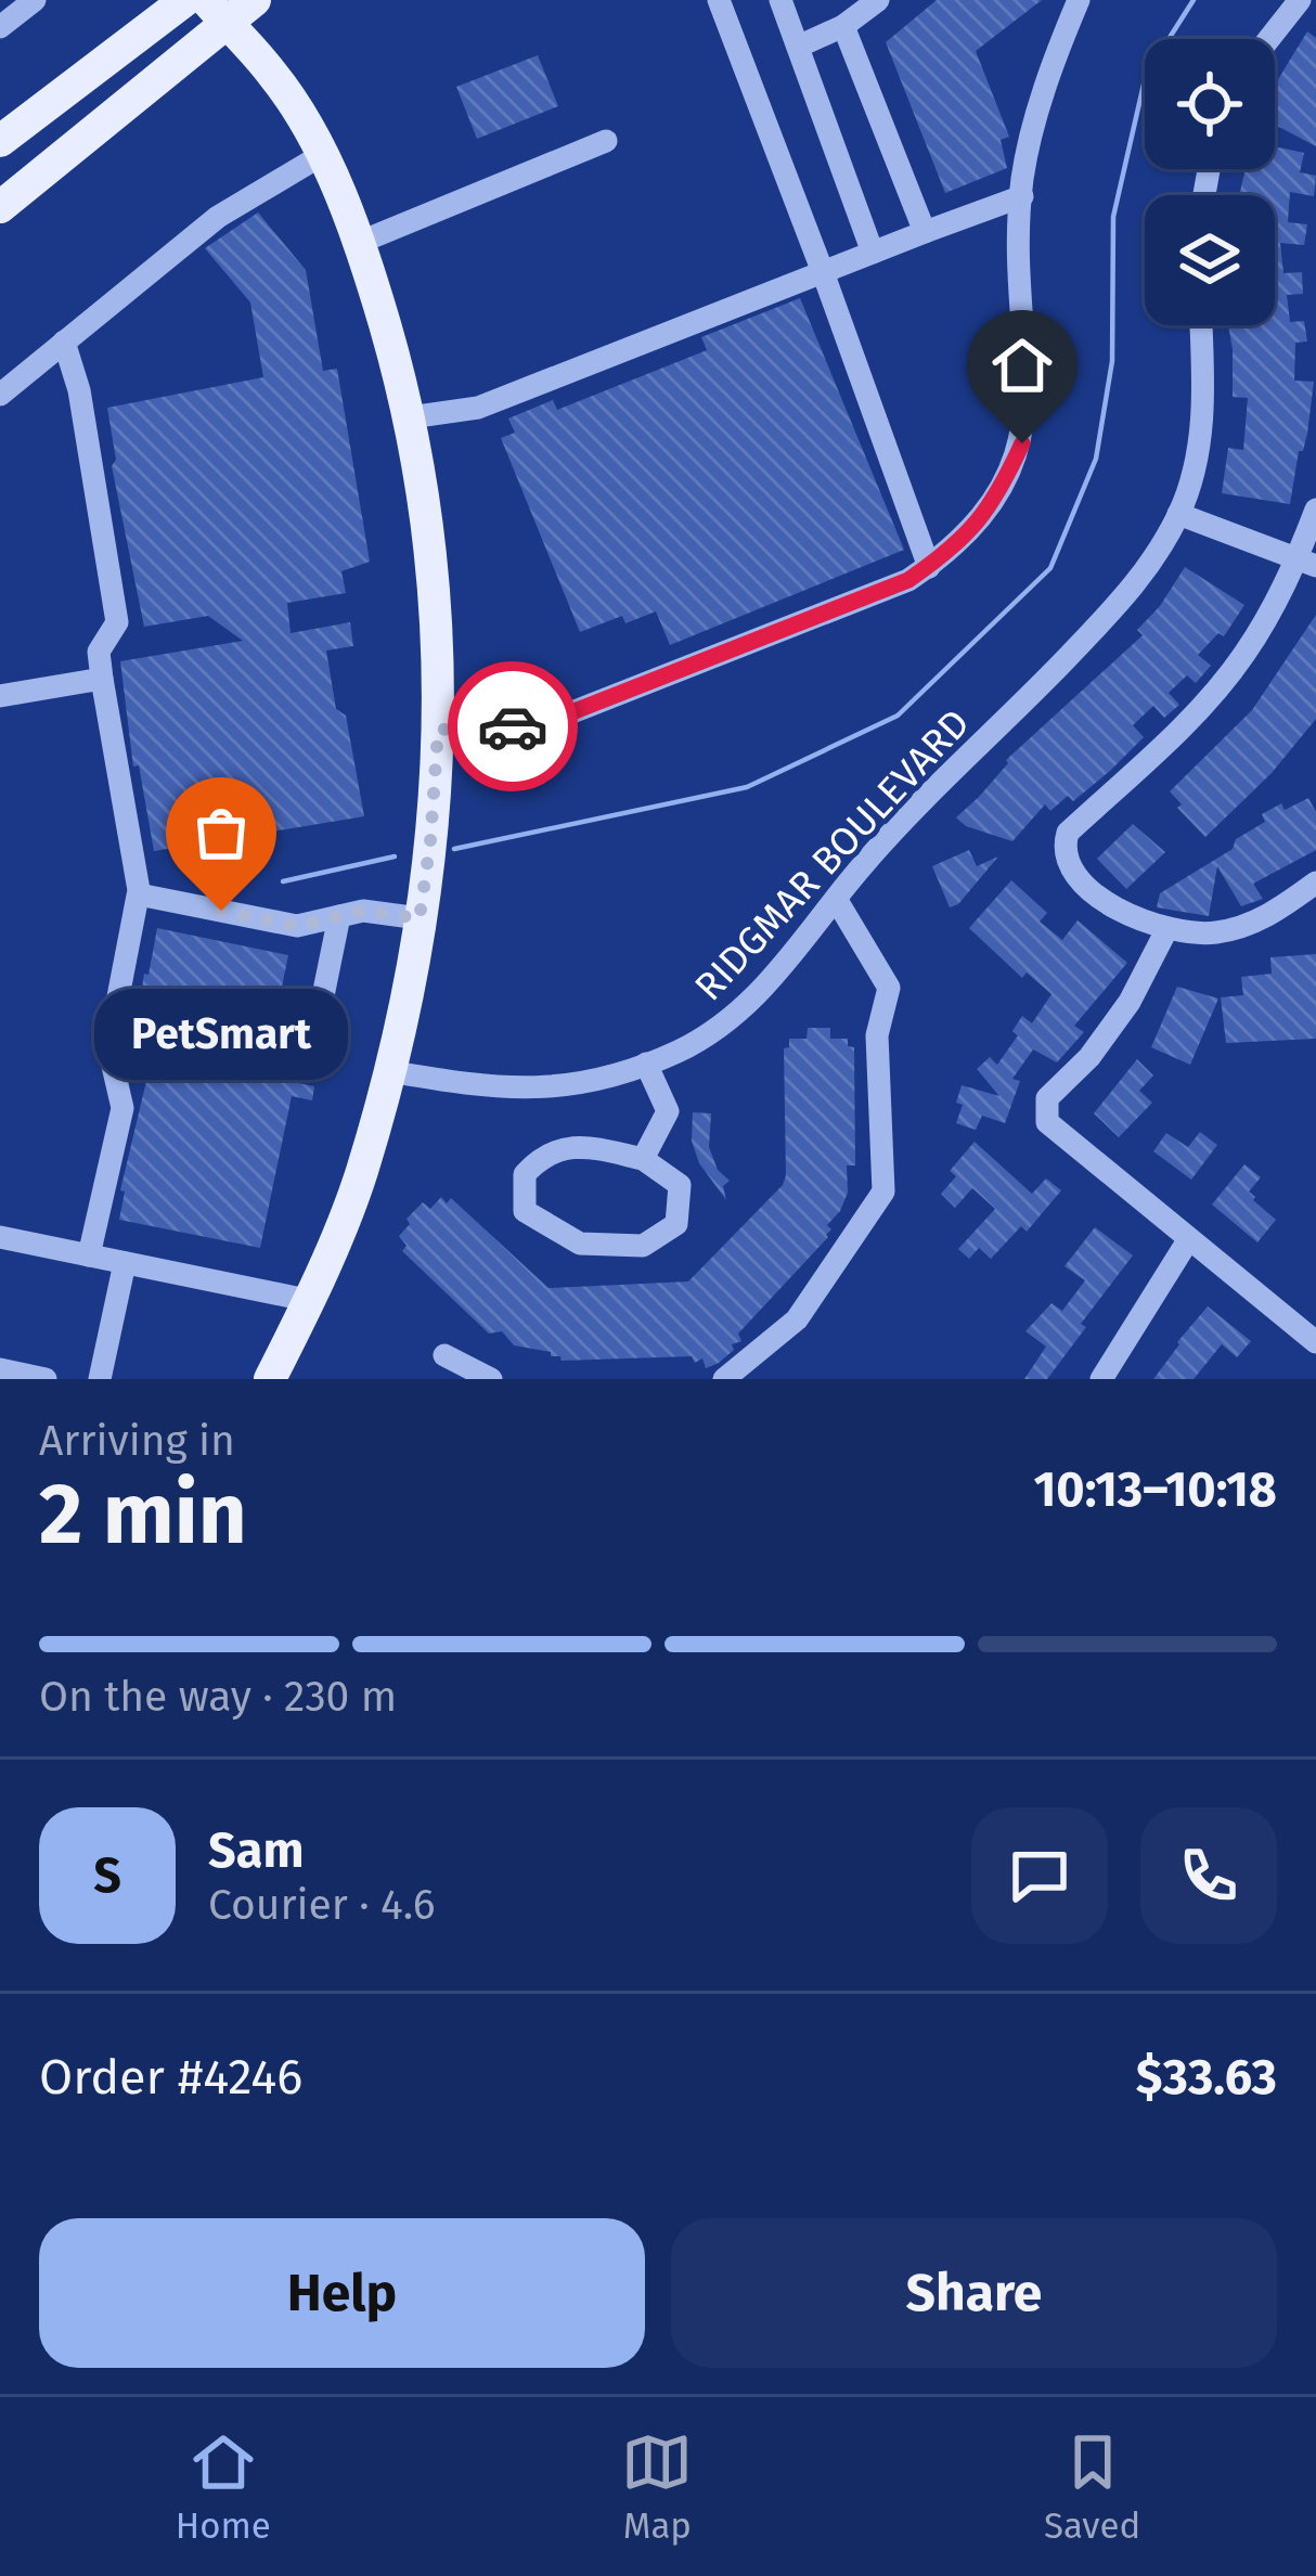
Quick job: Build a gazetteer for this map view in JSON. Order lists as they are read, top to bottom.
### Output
{
  "streets": {
    "street": ["RIDGMAR BOULEVARD"]
  },
  "places": ["PetSmart"],
  "page": {
    "bubble": "PetSmart",
    "heading": ["2 min", "Arriving in", "10:13–10:18"],
    "panel": [
      "Sam",
      "Courier · 4.6",
      "Order #4246",
      "$33.63"
    ],
    "bar": "On the way · 230 m",
    "round": "S",
    "buttons": ["Help", "Share"],
    "tabs": ["Home", "Map", "Saved"]
  }
}
